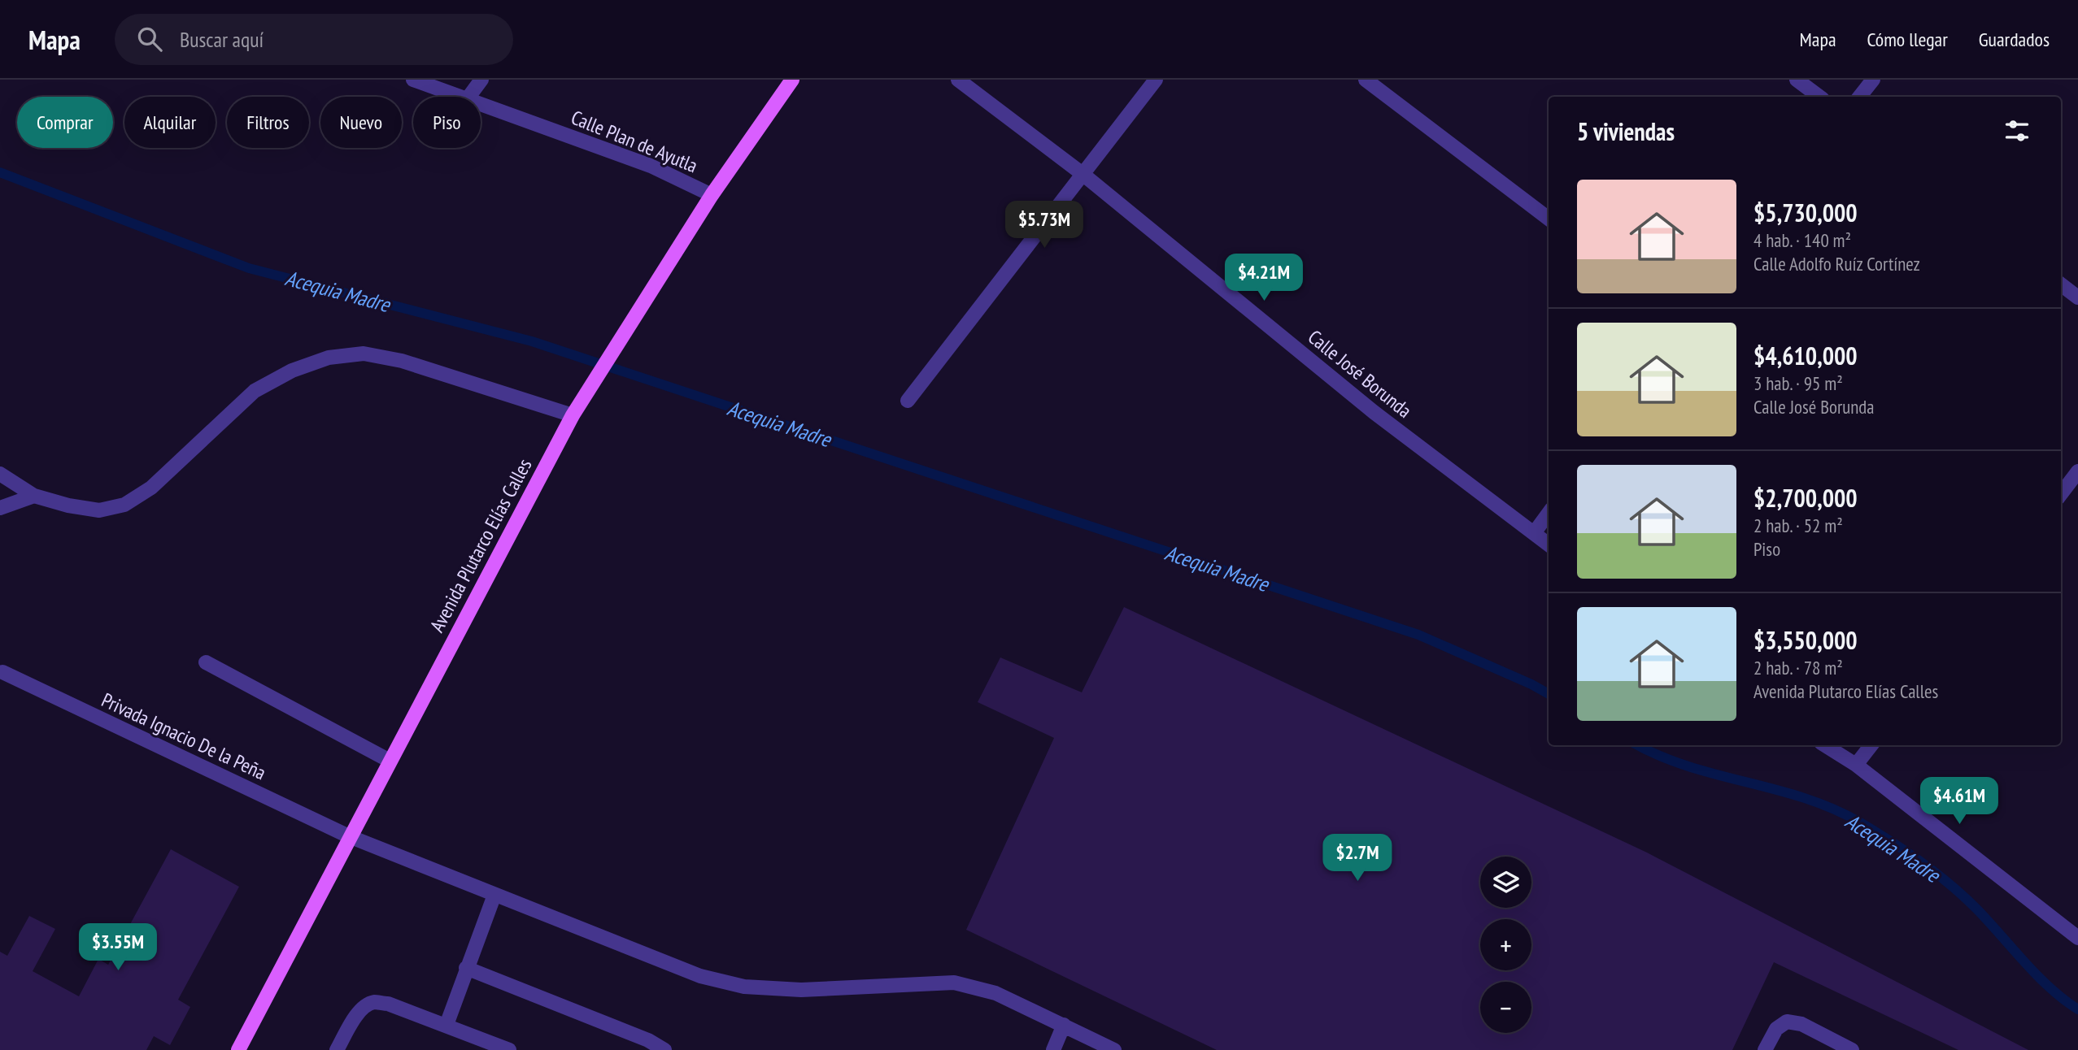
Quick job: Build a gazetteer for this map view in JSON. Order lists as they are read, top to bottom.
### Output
{
  "streets": {
    "main road": ["Avenida Plutarco Elías Calles"],
    "street": ["Calle Plan de Ayutla", "Calle José Borunda", "Privada Ignacio De la Peña"]
  },
  "crossings": [
    ["Calle Plan de Ayutla", "Avenida Plutarco Elías Calles"],
    ["Avenida Plutarco Elías Calles", "Privada Ignacio De la Peña"]
  ],
  "water": ["Acequia Madre"],
  "page": {
    "header": "Mapa",
    "search": "Buscar aquí",
    "nav": ["Mapa", "Cómo llegar", "Guardados"],
    "chip": [
      "Comprar",
      "Alquilar",
      "Filtros",
      "Nuevo",
      "Piso"
    ],
    "heading": "5 viviendas",
    "list": [
      {
        "name": "$5,730,000",
        "note": "4 hab. · 140 m² · Calle Adolfo Ruíz Cortínez"
      },
      {
        "name": "$4,610,000",
        "note": "3 hab. · 95 m² · Calle José Borunda"
      },
      {
        "name": "$2,700,000",
        "note": "2 hab. · 52 m² · Piso"
      },
      {
        "name": "$3,550,000",
        "note": "2 hab. · 78 m² · Avenida Plutarco Elías Calles"
      }
    ],
    "price": [
      "$5.73M",
      "$4.21M",
      "$4.61M",
      "$2.7M",
      "$3.55M"
    ],
    "map_buttons": ["+", "−"]
  }
}
